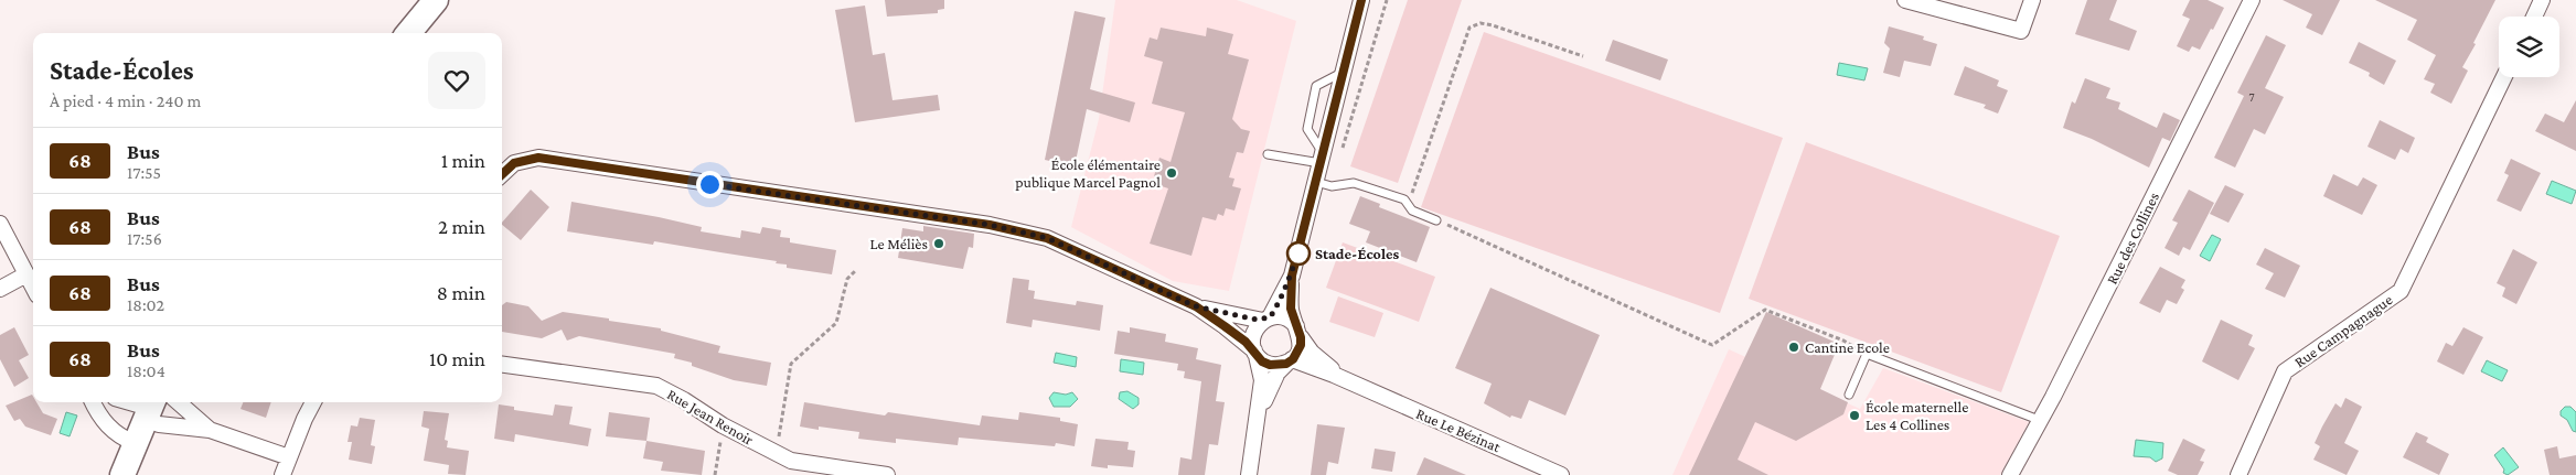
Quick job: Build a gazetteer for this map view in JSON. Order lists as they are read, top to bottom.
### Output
{
  "streets": {
    "street": [
      "Rue des Collines",
      "Rue Campagnague",
      "Rue Jean Renoir",
      "Rue Le Bézinat"
    ]
  },
  "places": [
    "École élémentaire publique Marcel Pagnol",
    "Le Méliès",
    "Stade-Écoles",
    "Cantine Ecole",
    "École maternelle Les 4 Collines"
  ],
  "lines": ["bus line 68"],
  "house_numbers": ["7"],
  "page": {
    "heading": ["Stade-Écoles", "À pied · 4 min · 240 m"],
    "list": [
      {
        "mark": "68",
        "name": "Bus",
        "note": "17:55",
        "value": "1 min"
      },
      {
        "mark": "68",
        "name": "Bus",
        "note": "17:56",
        "value": "2 min"
      },
      {
        "mark": "68",
        "name": "Bus",
        "note": "18:02",
        "value": "8 min"
      },
      {
        "mark": "68",
        "name": "Bus",
        "note": "18:04",
        "value": "10 min"
      }
    ]
  }
}
